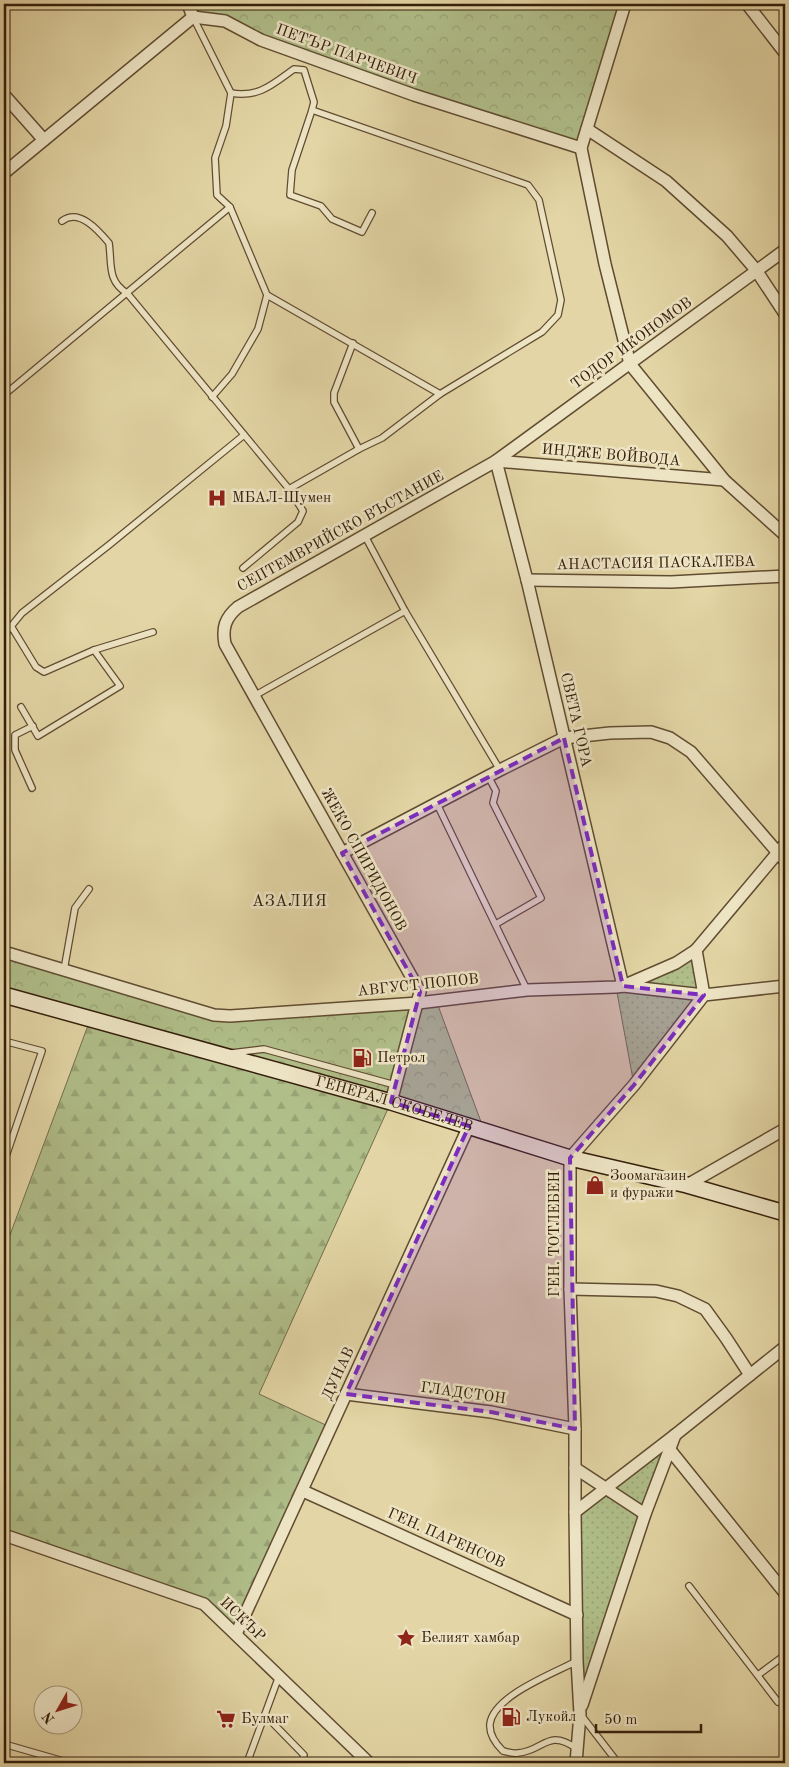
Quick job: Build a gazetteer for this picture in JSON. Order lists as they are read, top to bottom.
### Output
{
  "streets": {
    "street": [
      "ПЕТЪР ПАРЧЕВИЧ",
      "ТОДОР ИКОНОМОВ",
      "ИНДЖЕ ВОЙВОДА",
      "СЕПТЕМВРИЙСКО ВЪСТАНИЕ",
      "АНАСТАСИЯ ПАСКАЛЕВА",
      "СВЕТА ГОРА",
      "ЖЕКО СПИРИДОНОВ",
      "АВГУСТ ПОПОВ",
      "ГЕНЕРАЛ СКОБЕЛЕВ",
      "ГЕН. ТОТЛЕБЕН",
      "ДУНАВ",
      "ГЛАДСТОН",
      "ГЕН. ПАРЕНСОВ",
      "ИСКЪР"
    ]
  },
  "crossings": [
    ["ТОДОР ИКОНОМОВ", "ИНДЖЕ ВОЙВОДА"],
    ["ТОДОР ИКОНОМОВ", "СЕПТЕМВРИЙСКО ВЪСТАНИЕ"],
    ["ТОДОР ИКОНОМОВ", "СВЕТА ГОРА"],
    ["ИНДЖЕ ВОЙВОДА", "СЕПТЕМВРИЙСКО ВЪСТАНИЕ"],
    ["ИНДЖЕ ВОЙВОДА", "СВЕТА ГОРА"],
    ["СЕПТЕМВРИЙСКО ВЪСТАНИЕ", "СВЕТА ГОРА"],
    ["СЕПТЕМВРИЙСКО ВЪСТАНИЕ", "ЖЕКО СПИРИДОНОВ"],
    ["АНАСТАСИЯ ПАСКАЛЕВА", "СВЕТА ГОРА"],
    ["СВЕТА ГОРА", "АВГУСТ ПОПОВ"],
    ["ЖЕКО СПИРИДОНОВ", "АВГУСТ ПОПОВ"],
    ["ЖЕКО СПИРИДОНОВ", "ГЕНЕРАЛ СКОБЕЛЕВ"],
    ["ГЕНЕРАЛ СКОБЕЛЕВ", "ГЕН. ТОТЛЕБЕН"],
    ["ГЕНЕРАЛ СКОБЕЛЕВ", "ДУНАВ"],
    ["ГЕН. ТОТЛЕБЕН", "ГЛАДСТОН"],
    ["ГЕН. ТОТЛЕБЕН", "ГЕН. ПАРЕНСОВ"],
    ["ДУНАВ", "ГЛАДСТОН"],
    ["ДУНАВ", "ГЕН. ПАРЕНСОВ"],
    ["ДУНАВ", "ИСКЪР"]
  ],
  "districts": ["АЗАЛИЯ"],
  "places": {
    "hospital": ["МБАЛ-Шумен"],
    "fuel station": ["Петрол", "Лукойл"],
    "shop": ["Зоомагазин и фуражи"],
    "place": ["Белият хамбар"],
    "supermarket": ["Булмаг"]
  },
  "scale_bar": "50 m",
  "north": "bottom left"
}
